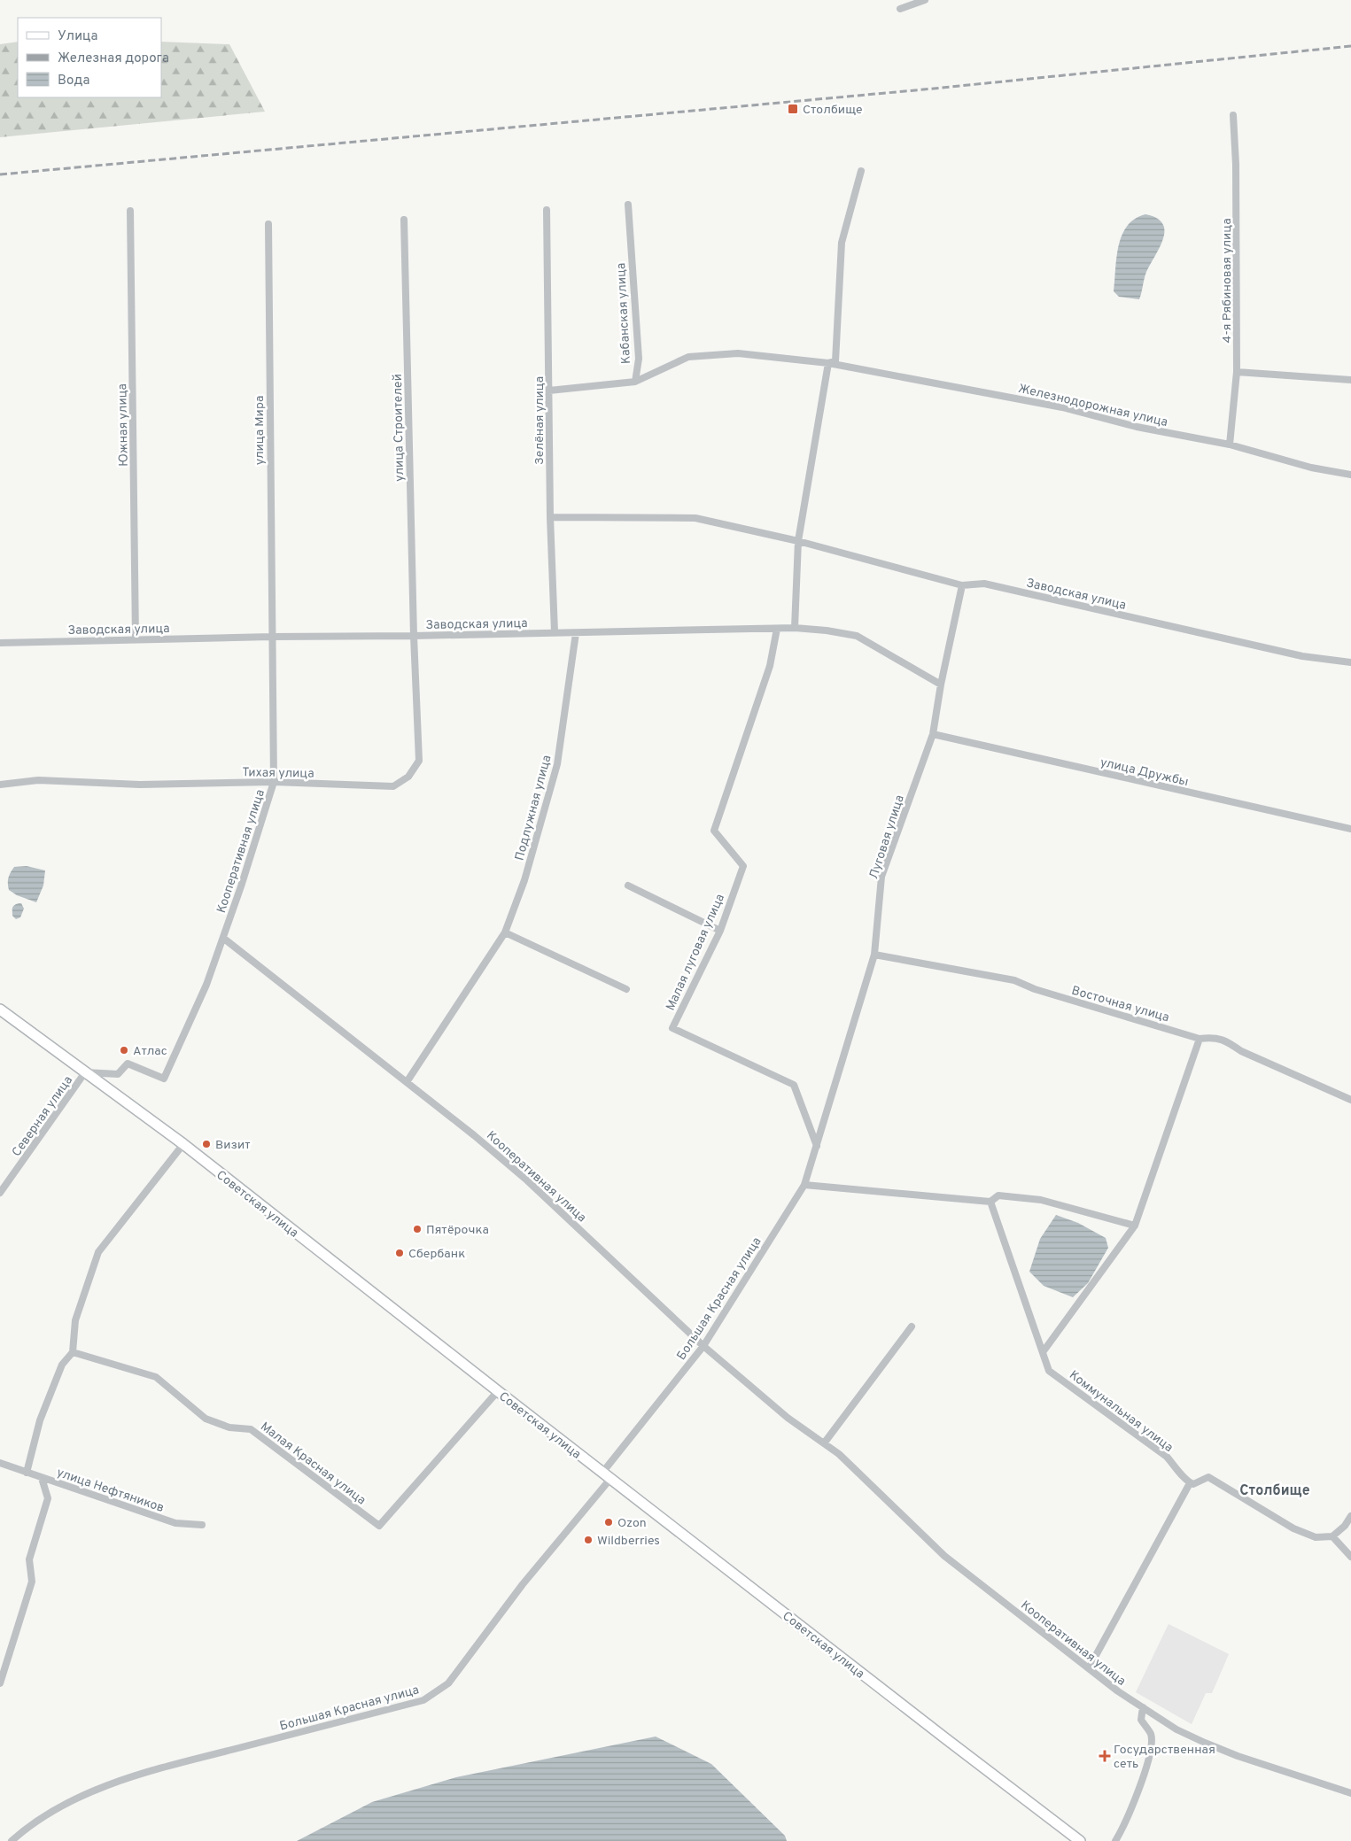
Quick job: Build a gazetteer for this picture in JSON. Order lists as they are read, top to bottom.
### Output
{
  "streets": {
    "street": [
      "4-я Рябиновая улица",
      "Кабанская улица",
      "Железнодорожная улица",
      "Зелёная улица",
      "Южная улица",
      "улица Строителей",
      "улица Мира",
      "Заводская улица",
      "улица Дружбы",
      "Тихая улица",
      "Подлужная улица",
      "Луговая улица",
      "Кооперативная улица",
      "Малая луговая улица",
      "Восточная улица",
      "Северная улица",
      "Советская улица",
      "Большая Красная улица",
      "Коммунальная улица",
      "Малая Красная улица",
      "улица Нефтяников"
    ]
  },
  "crossings": [
    ["4-я Рябиновая улица", "Железнодорожная улица"],
    ["Кабанская улица", "Железнодорожная улица"],
    ["Зелёная улица", "Заводская улица"],
    ["Южная улица", "Заводская улица"],
    ["улица Строителей", "Заводская улица"],
    ["улица Строителей", "Тихая улица"],
    ["улица Мира", "Заводская улица"],
    ["улица Мира", "Кооперативная улица"],
    ["Заводская улица", "Тихая улица"],
    ["Заводская улица", "Подлужная улица"],
    ["Заводская улица", "Луговая улица"],
    ["Заводская улица", "Кооперативная улица"],
    ["Заводская улица", "Малая луговая улица"],
    ["улица Дружбы", "Луговая улица"],
    ["Тихая улица", "Кооперативная улица"],
    ["Подлужная улица", "Кооперативная улица"],
    ["Луговая улица", "Малая луговая улица"],
    ["Луговая улица", "Восточная улица"],
    ["Луговая улица", "Большая Красная улица"],
    ["Кооперативная улица", "Северная улица"],
    ["Кооперативная улица", "Советская улица"],
    ["Кооперативная улица", "Большая Красная улица"],
    ["Малая луговая улица", "Большая Красная улица"],
    ["Северная улица", "Советская улица"],
    ["Советская улица", "Большая Красная улица"],
    ["Советская улица", "Малая Красная улица"]
  ],
  "districts": ["Столбище"],
  "places": {
    "transit": ["Столбище"],
    "other": [
      "Атлас",
      "Визит",
      "Пятёрочка",
      "Сбербанк",
      "Ozon",
      "Wildberries"
    ],
    "health": ["Государственная сеть"]
  },
  "legend": ["Улица", "Железная дорога", "Вода"]
}
